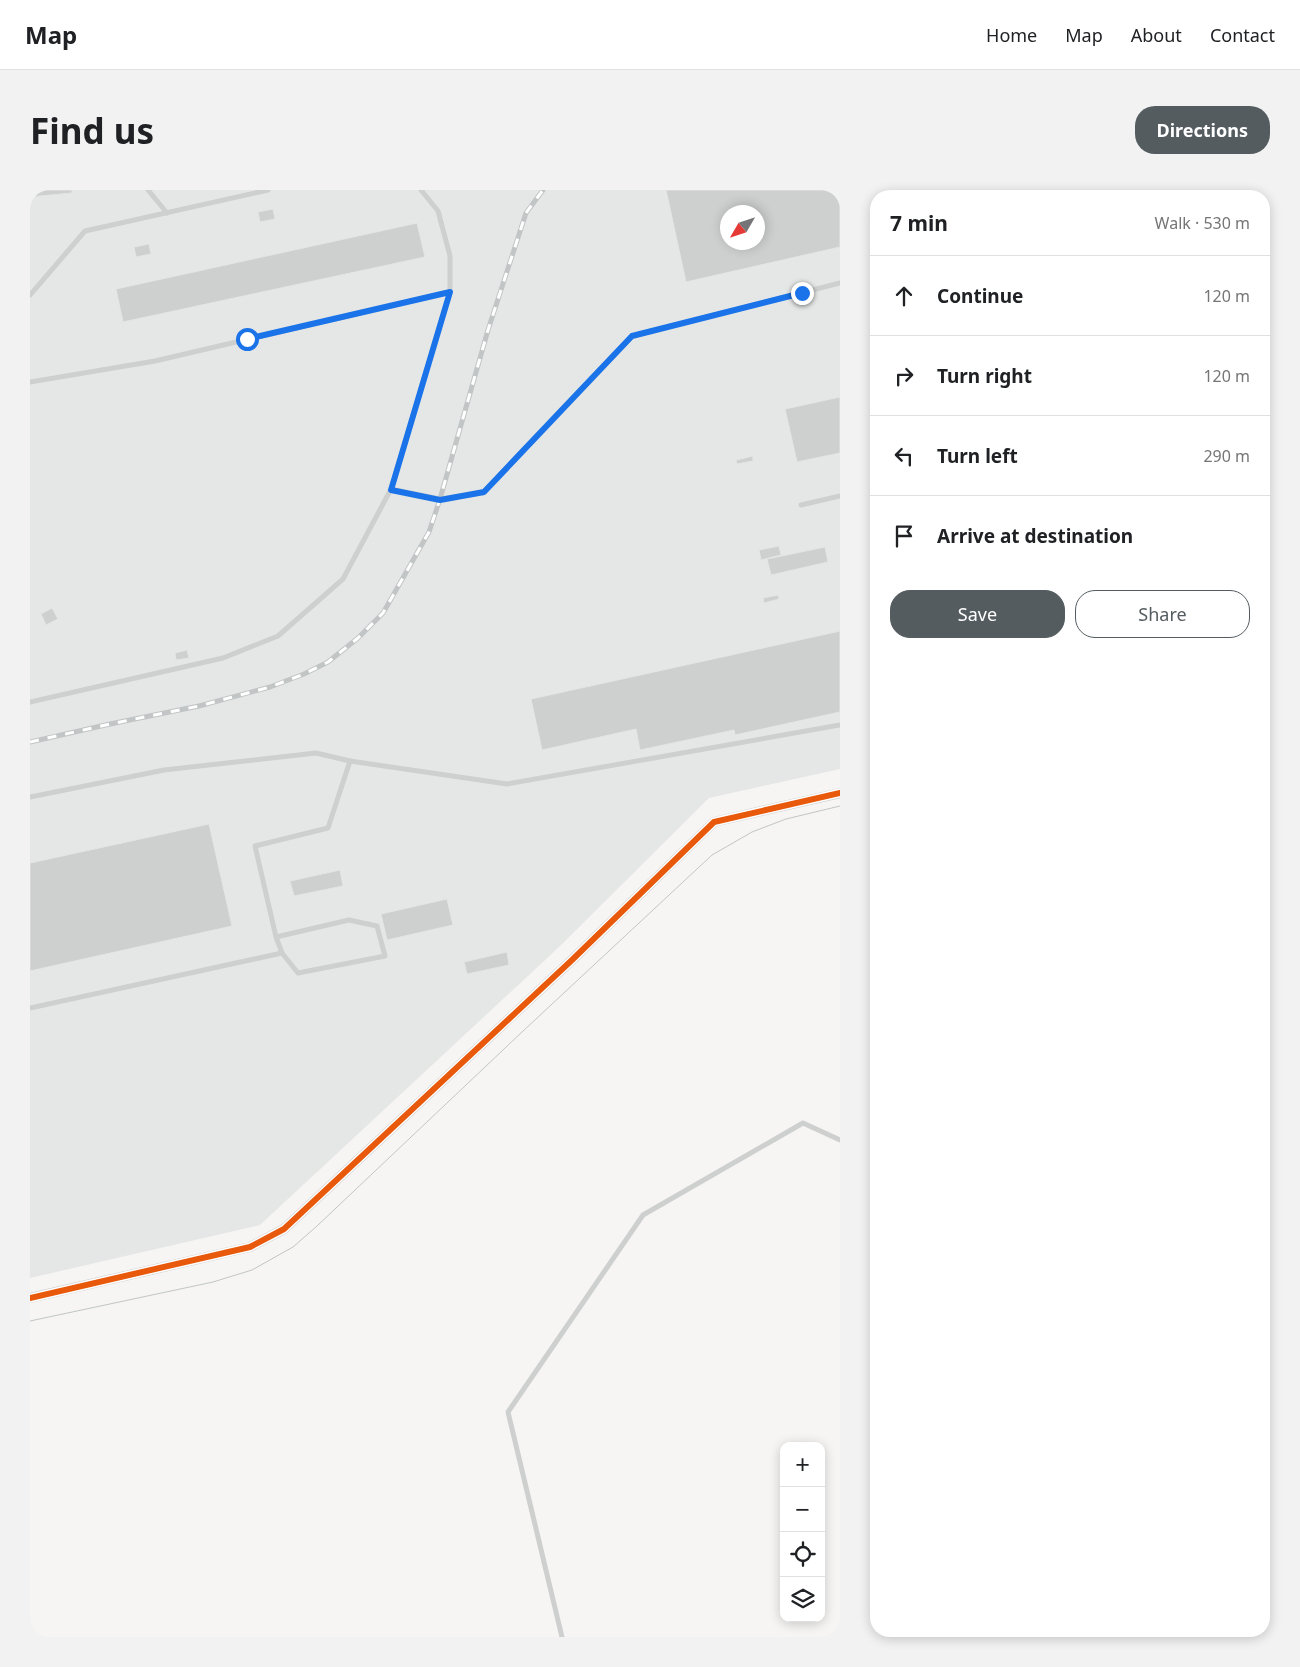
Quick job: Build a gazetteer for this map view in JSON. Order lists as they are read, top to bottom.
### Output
{
  "north": "bottom left",
  "page": {
    "header": "Map",
    "nav": [
      "Home",
      "Map",
      "About",
      "Contact"
    ],
    "buttons": [
      "Directions",
      ["Save", "Share"]
    ],
    "title": "Find us",
    "heading": ["7 min", "Walk · 530 m"],
    "list": [
      ["Continue", "120 m"],
      ["Turn right", "120 m"],
      ["Turn left", "290 m"],
      "Arrive at destination"
    ],
    "map_buttons": ["+", "−"]
  }
}
